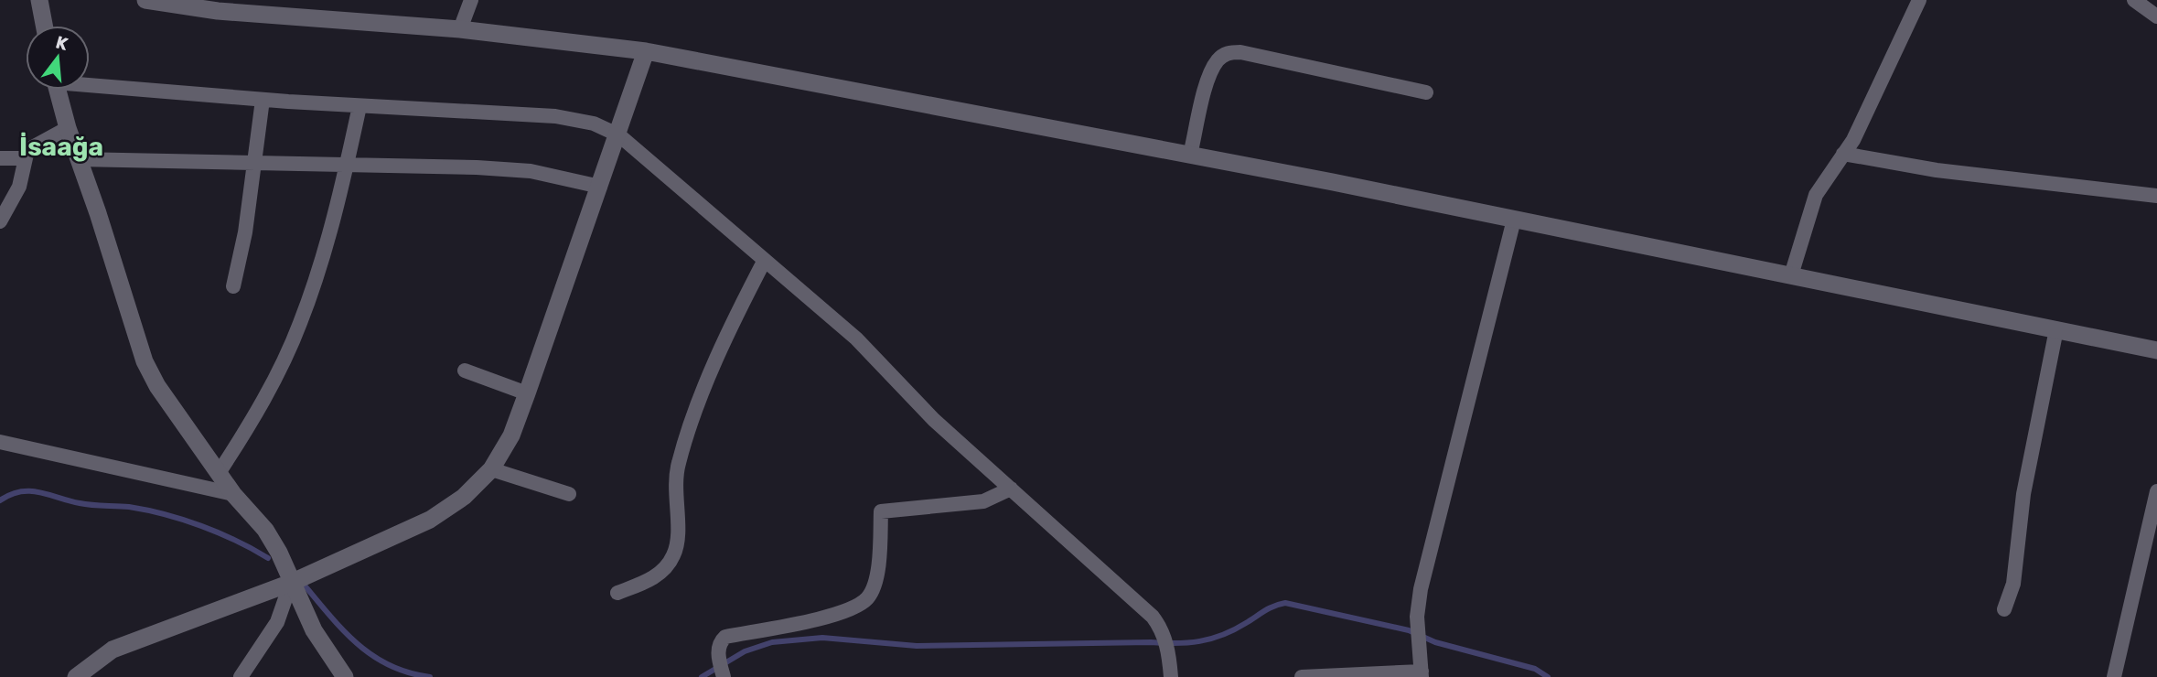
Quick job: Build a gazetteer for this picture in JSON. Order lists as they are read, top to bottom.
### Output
{
  "districts": ["İsaağa"],
  "north": "top"
}
